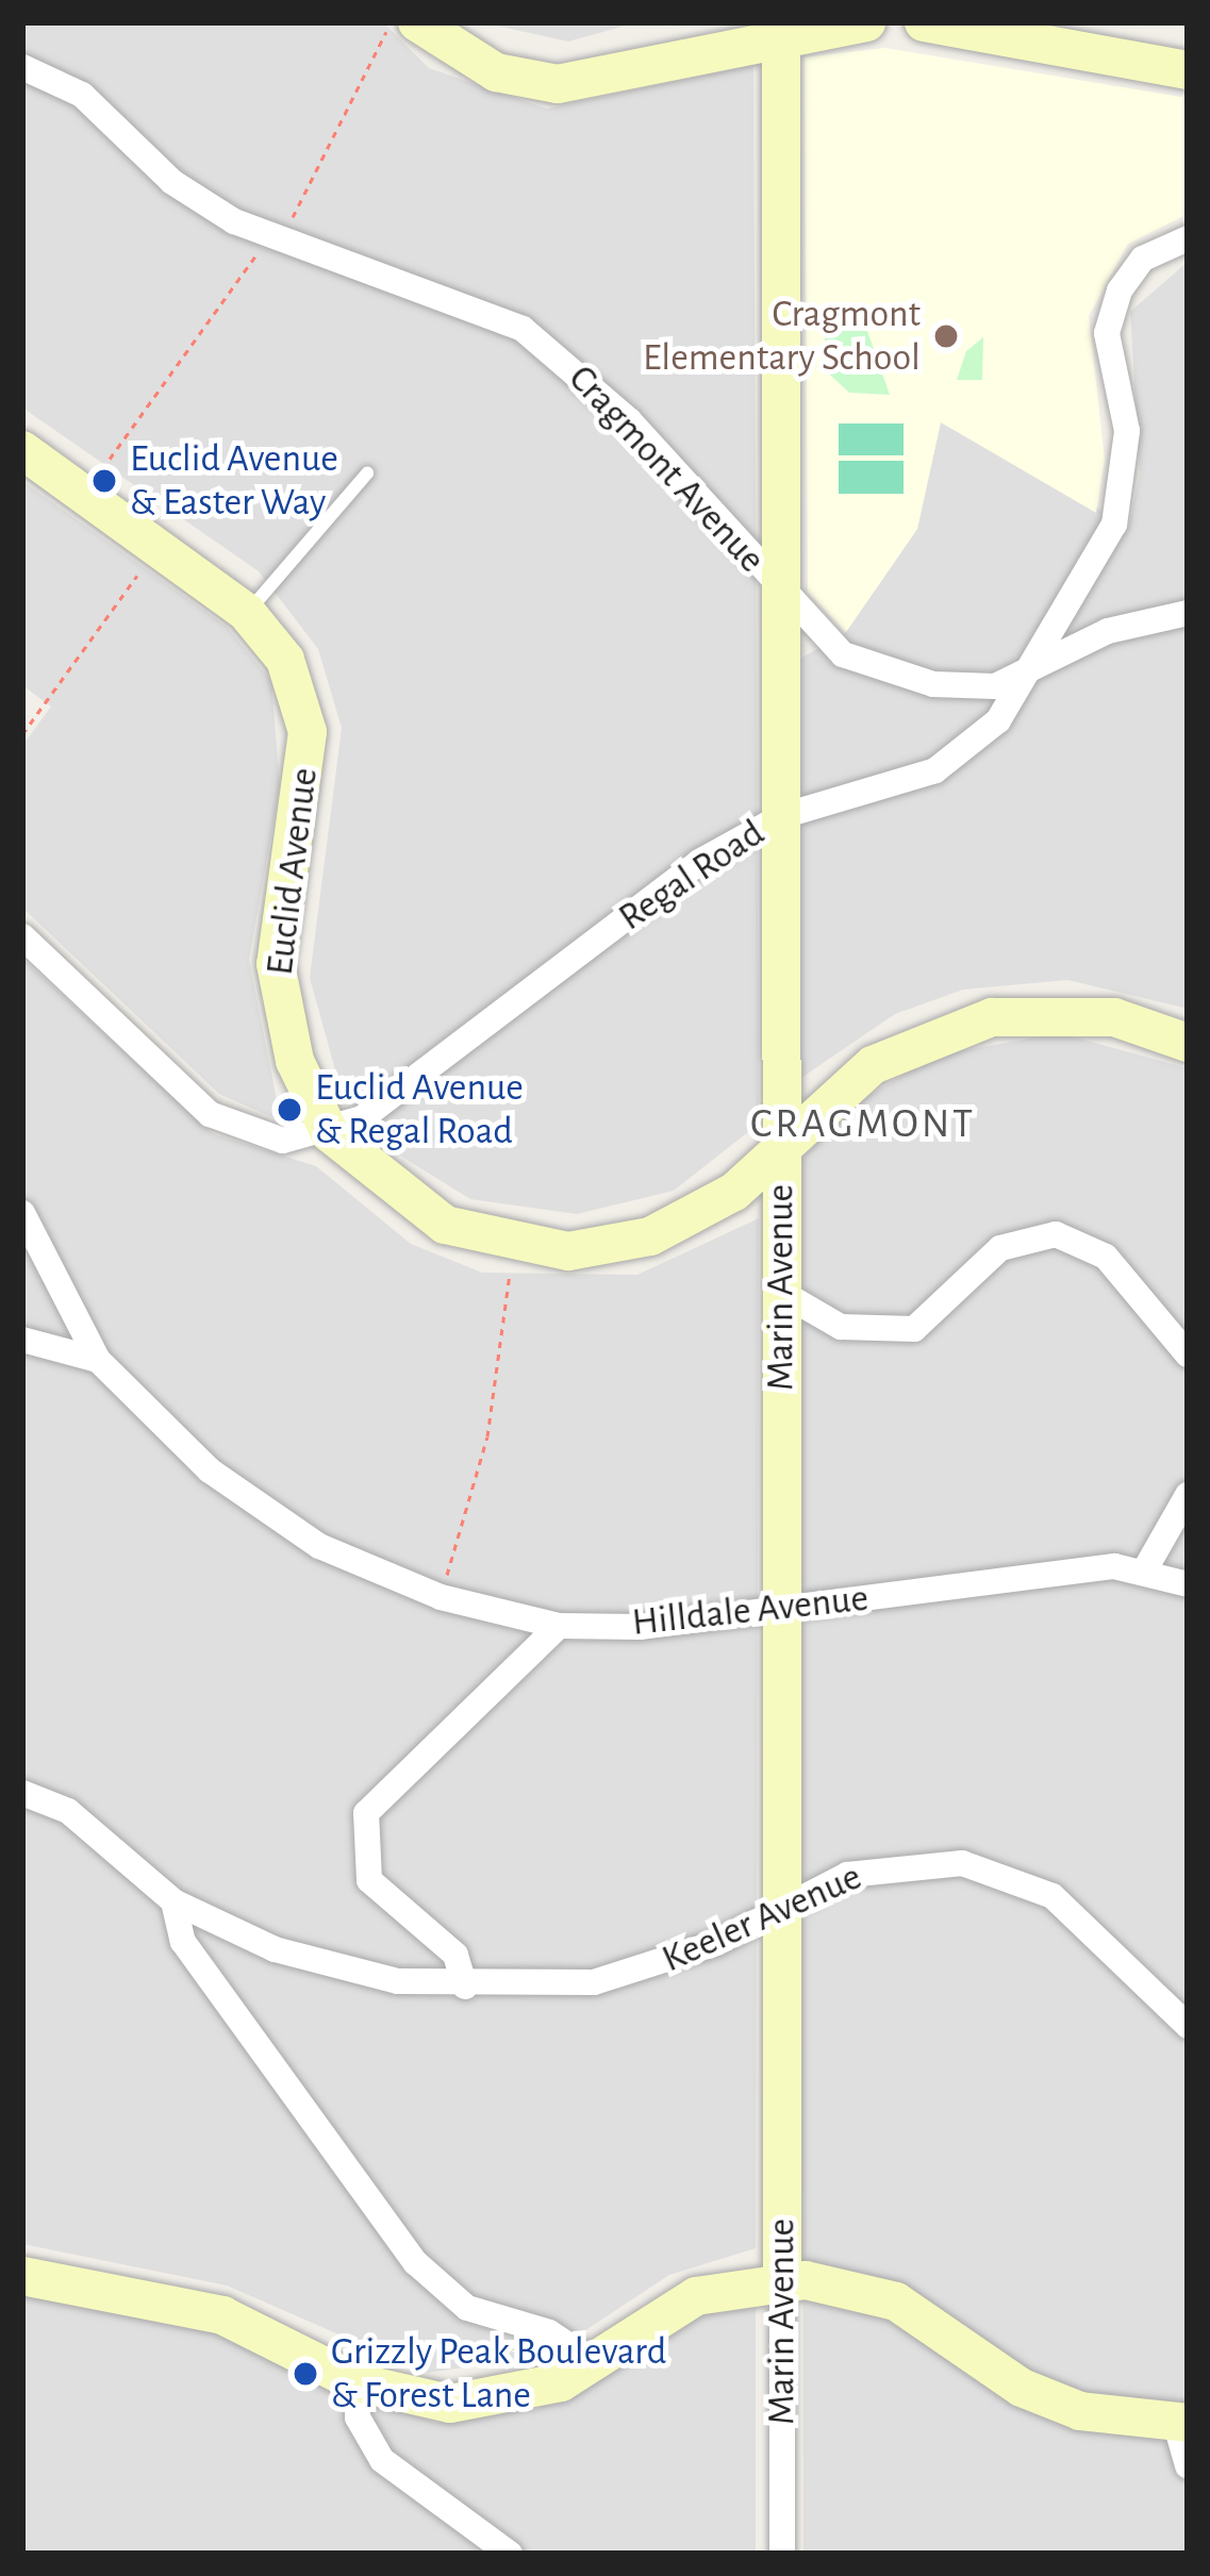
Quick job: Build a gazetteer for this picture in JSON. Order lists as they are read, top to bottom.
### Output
{
  "streets": {
    "street": [
      "Cragmont Avenue",
      "Euclid Avenue",
      "Regal Road",
      "Marin Avenue",
      "Hilldale Avenue",
      "Keeler Avenue"
    ]
  },
  "crossings": [
    ["Cragmont Avenue", "Regal Road"],
    ["Cragmont Avenue", "Marin Avenue"],
    ["Euclid Avenue", "Regal Road"],
    ["Euclid Avenue", "Marin Avenue"],
    ["Regal Road", "Marin Avenue"],
    ["Marin Avenue", "Hilldale Avenue"],
    ["Marin Avenue", "Keeler Avenue"]
  ],
  "districts": ["CRAGMONT"],
  "places": [
    "Cragmont Elementary School",
    "Euclid Avenue & Easter Way",
    "Euclid Avenue & Regal Road",
    "Grizzly Peak Boulevard & Forest Lane"
  ]
}
